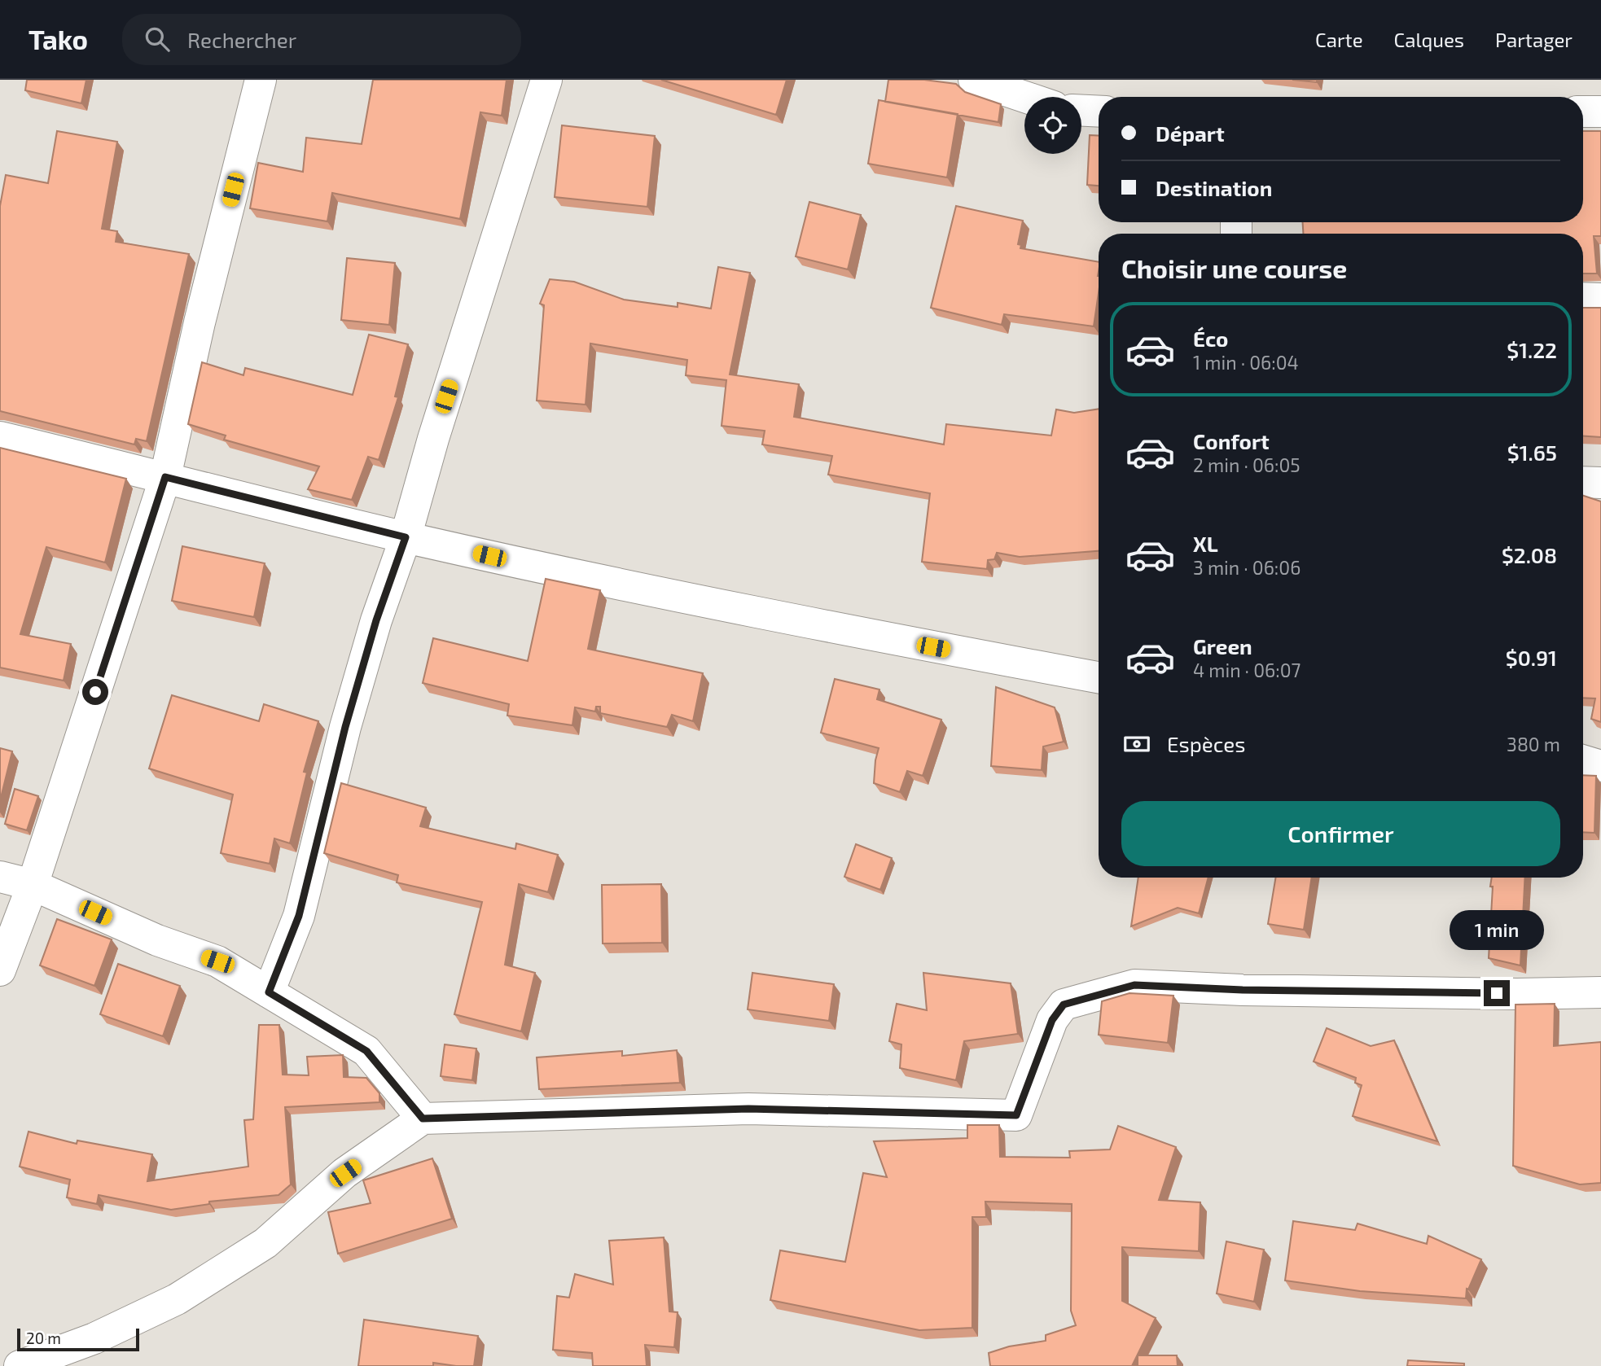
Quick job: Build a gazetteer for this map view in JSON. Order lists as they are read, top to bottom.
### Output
{
  "scale_bar": "20 m",
  "page": {
    "header": "Tako",
    "search": "Rechercher",
    "nav": ["Carte", "Calques", "Partager"],
    "banner": ["Départ", "Destination"],
    "heading": "Choisir une course",
    "list": [
      {
        "name": "Éco",
        "note": "1 min · 06:04",
        "value": "$1.22"
      },
      {
        "name": "Confort",
        "note": "2 min · 06:05",
        "value": "$1.65"
      },
      {
        "name": "XL",
        "note": "3 min · 06:06",
        "value": "$2.08"
      },
      {
        "name": "Green",
        "note": "4 min · 06:07",
        "value": "$0.91"
      }
    ],
    "pay": ["Espèces", "380 m"],
    "buttons": "Confirmer",
    "bubble": "1 min",
    "scale": "20 m"
  }
}
